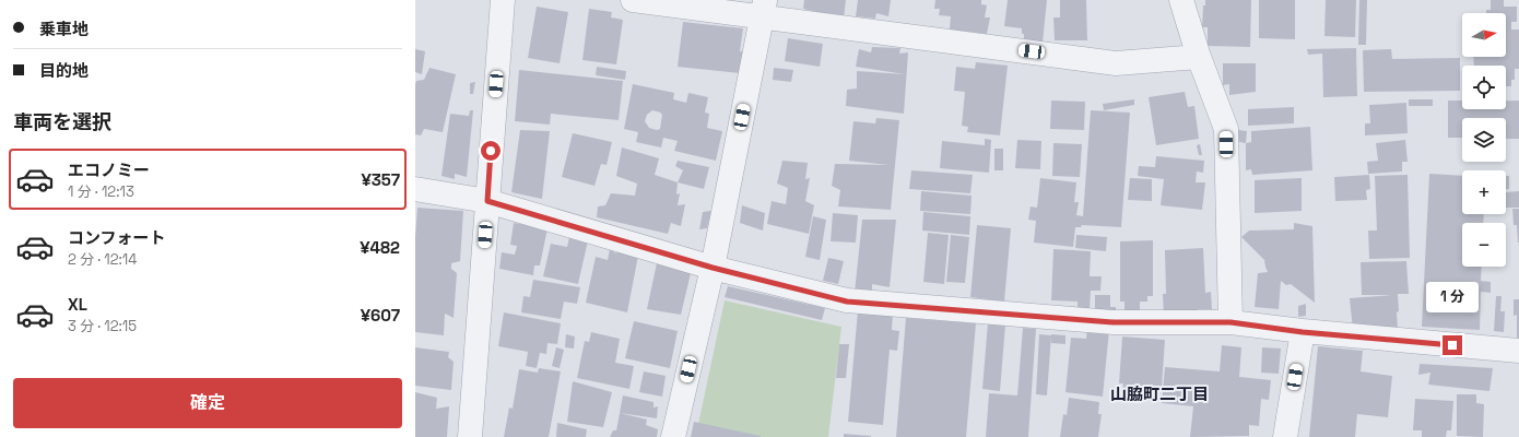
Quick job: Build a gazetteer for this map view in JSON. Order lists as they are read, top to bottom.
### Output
{
  "districts": ["山脇町二丁目"],
  "north": "right",
  "page": {
    "banner": ["乗車地", "目的地"],
    "map_buttons": ["+", "−"],
    "heading": "車両を選択",
    "list": [
      {
        "name": "エコノミー",
        "note": "1 分 · 12:13",
        "value": "¥357"
      },
      {
        "name": "コンフォート",
        "note": "2 分 · 12:14",
        "value": "¥482"
      },
      {
        "name": "XL",
        "note": "3 分 · 12:15",
        "value": "¥607"
      }
    ],
    "bubble": "1 分",
    "buttons": "確定"
  }
}
